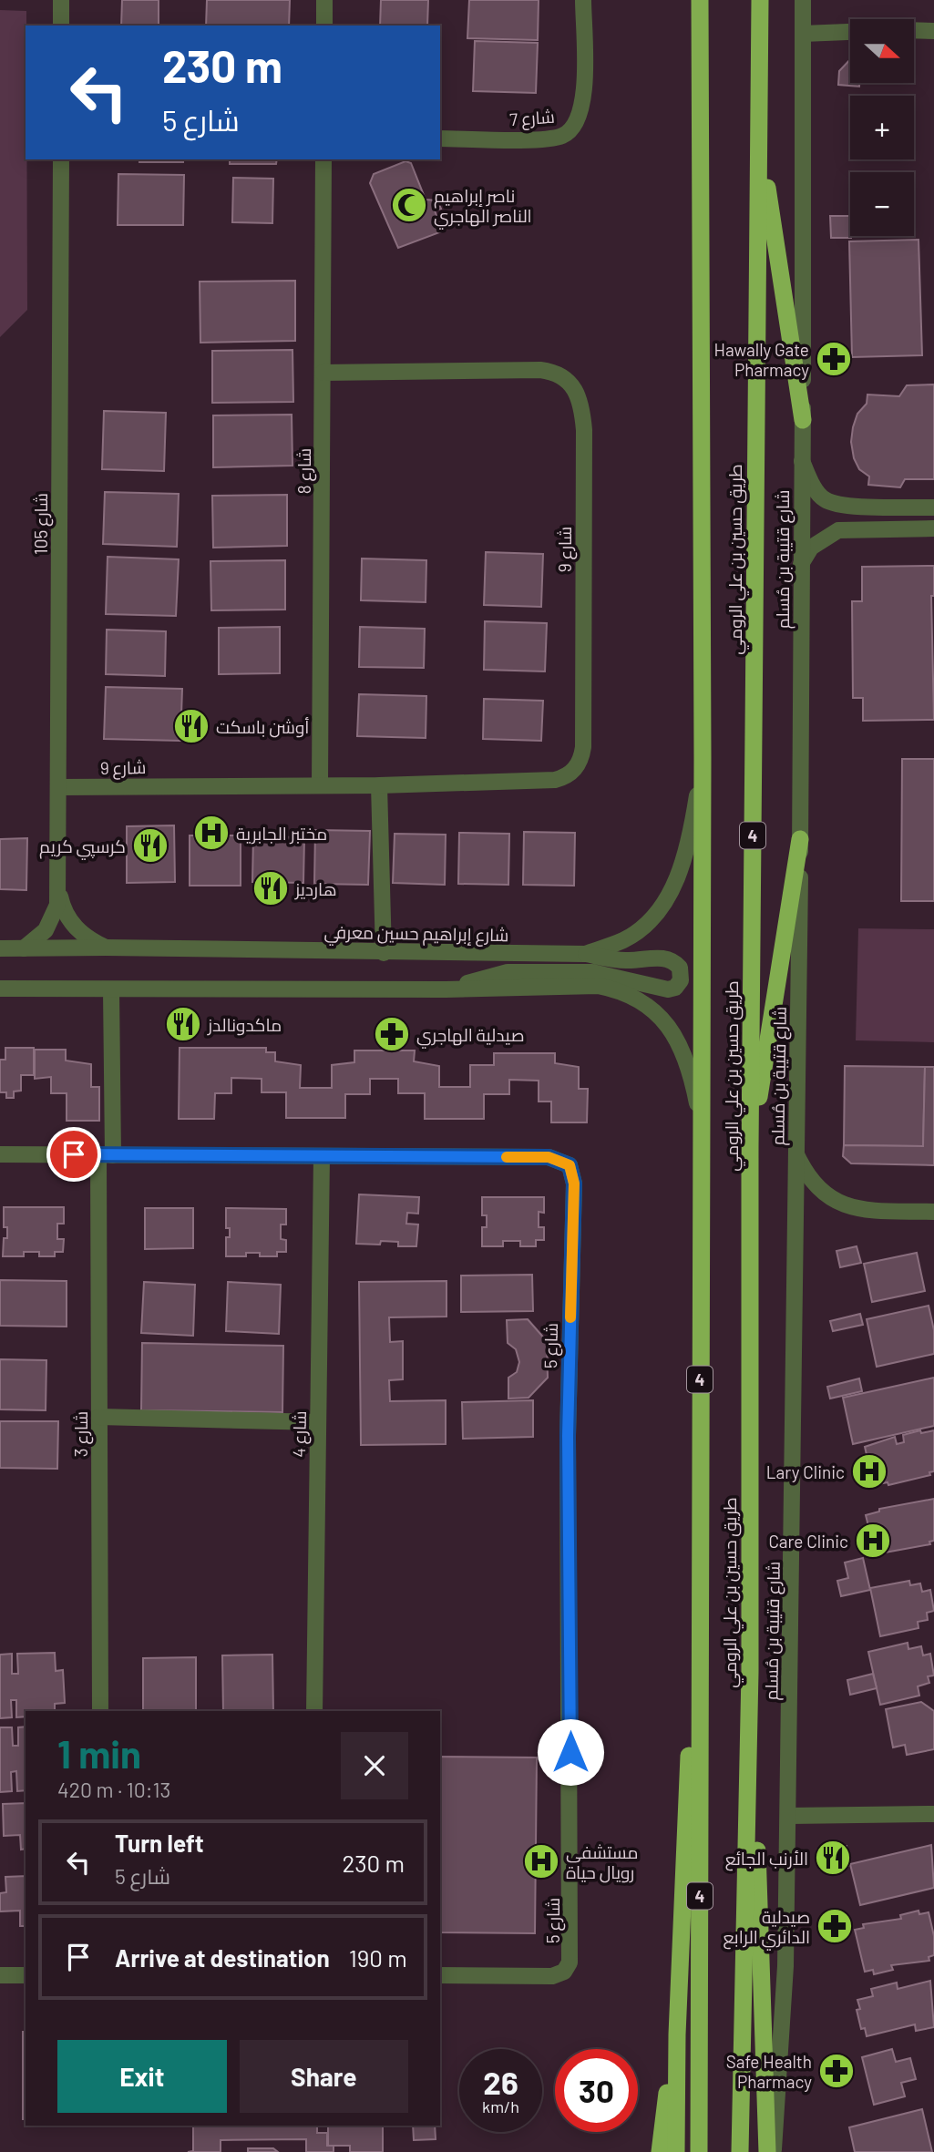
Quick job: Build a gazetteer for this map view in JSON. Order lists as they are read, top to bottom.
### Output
{
  "streets": {
    "highway": ["طريق حسين بن علي الرومي", "4"],
    "street": [
      "شارع 7",
      "شارع 8",
      "شارع 105",
      "شارع 9",
      "شارع قتيبة بن مُسلم",
      "شارع إبراهيم حسين معرفي",
      "شارع 5",
      "شارع 3",
      "شارع 4"
    ]
  },
  "crossings": [
    ["شارع 8", "شارع 9"],
    ["شارع 105", "شارع 9"],
    ["شارع 105", "شارع إبراهيم حسين معرفي"],
    ["طريق حسين بن علي الرومي", "شارع إبراهيم حسين معرفي"],
    ["شارع 5", "شارع 3"],
    ["شارع 5", "شارع 4"]
  ],
  "places": {
    "mosque": ["ناصر إبراهيم الناصر الهاجري"],
    "pharmacy": [
      "Hawally Gate Pharmacy",
      "صيدلية الهاجري",
      "صيدلية الدائري الرابع",
      "Safe Health Pharmacy"
    ],
    "restaurant": [
      "أوشن باسكت",
      "كرسپي كريم",
      "هارديز",
      "ماكدونالدز",
      "الأرنب الجائع"
    ],
    "hospital": [
      "مختبر الجابرية",
      "Lary Clinic",
      "Care Clinic",
      "مستشفى رويال حياة"
    ]
  },
  "north": "right",
  "page": {
    "map_buttons": ["+", "−"],
    "turn": ["230 m", "شارع 5"],
    "heading": ["1 min", "420 m · 10:13"],
    "list": [
      {
        "name": "Turn left",
        "note": "شارع 5",
        "value": "230 m"
      },
      {
        "name": "Arrive at destination",
        "value": "190 m"
      }
    ],
    "buttons": ["Exit", "Share"],
    "speed": "26 km/h",
    "limit": "30"
  }
}
